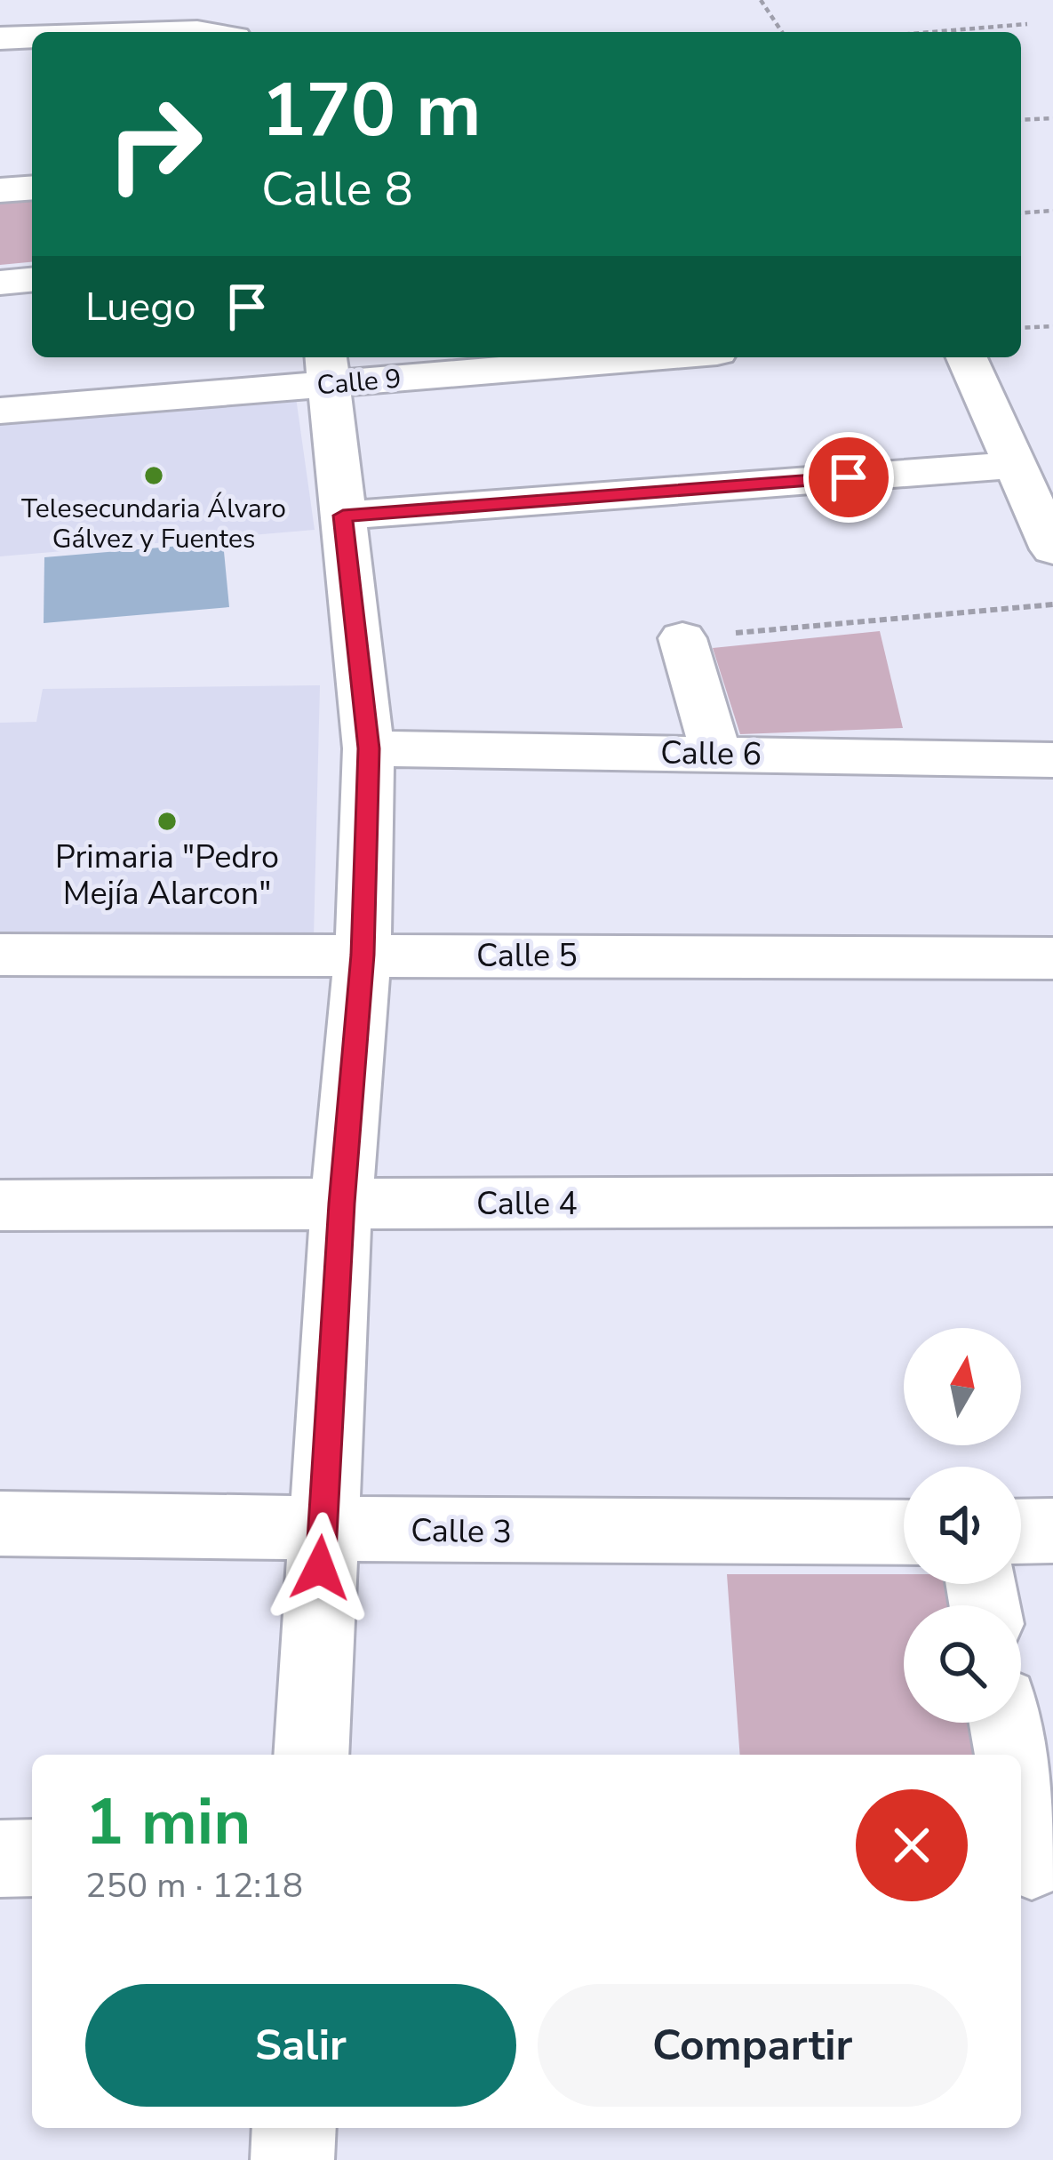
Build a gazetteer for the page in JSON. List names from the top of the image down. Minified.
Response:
{"streets":{"street":["Calle 9","Calle 6","Calle 5","Calle 4","Calle 3"]},"places":["Telesecundaria Álvaro Gálvez y Fuentes","Primaria \"Pedro Mejía Alarcon\""],"north":"top","page":{"turn":["170 m","Calle 8"],"then":"Luego","heading":["1 min","250 m · 12:18"],"buttons":["Salir","Compartir"]}}
